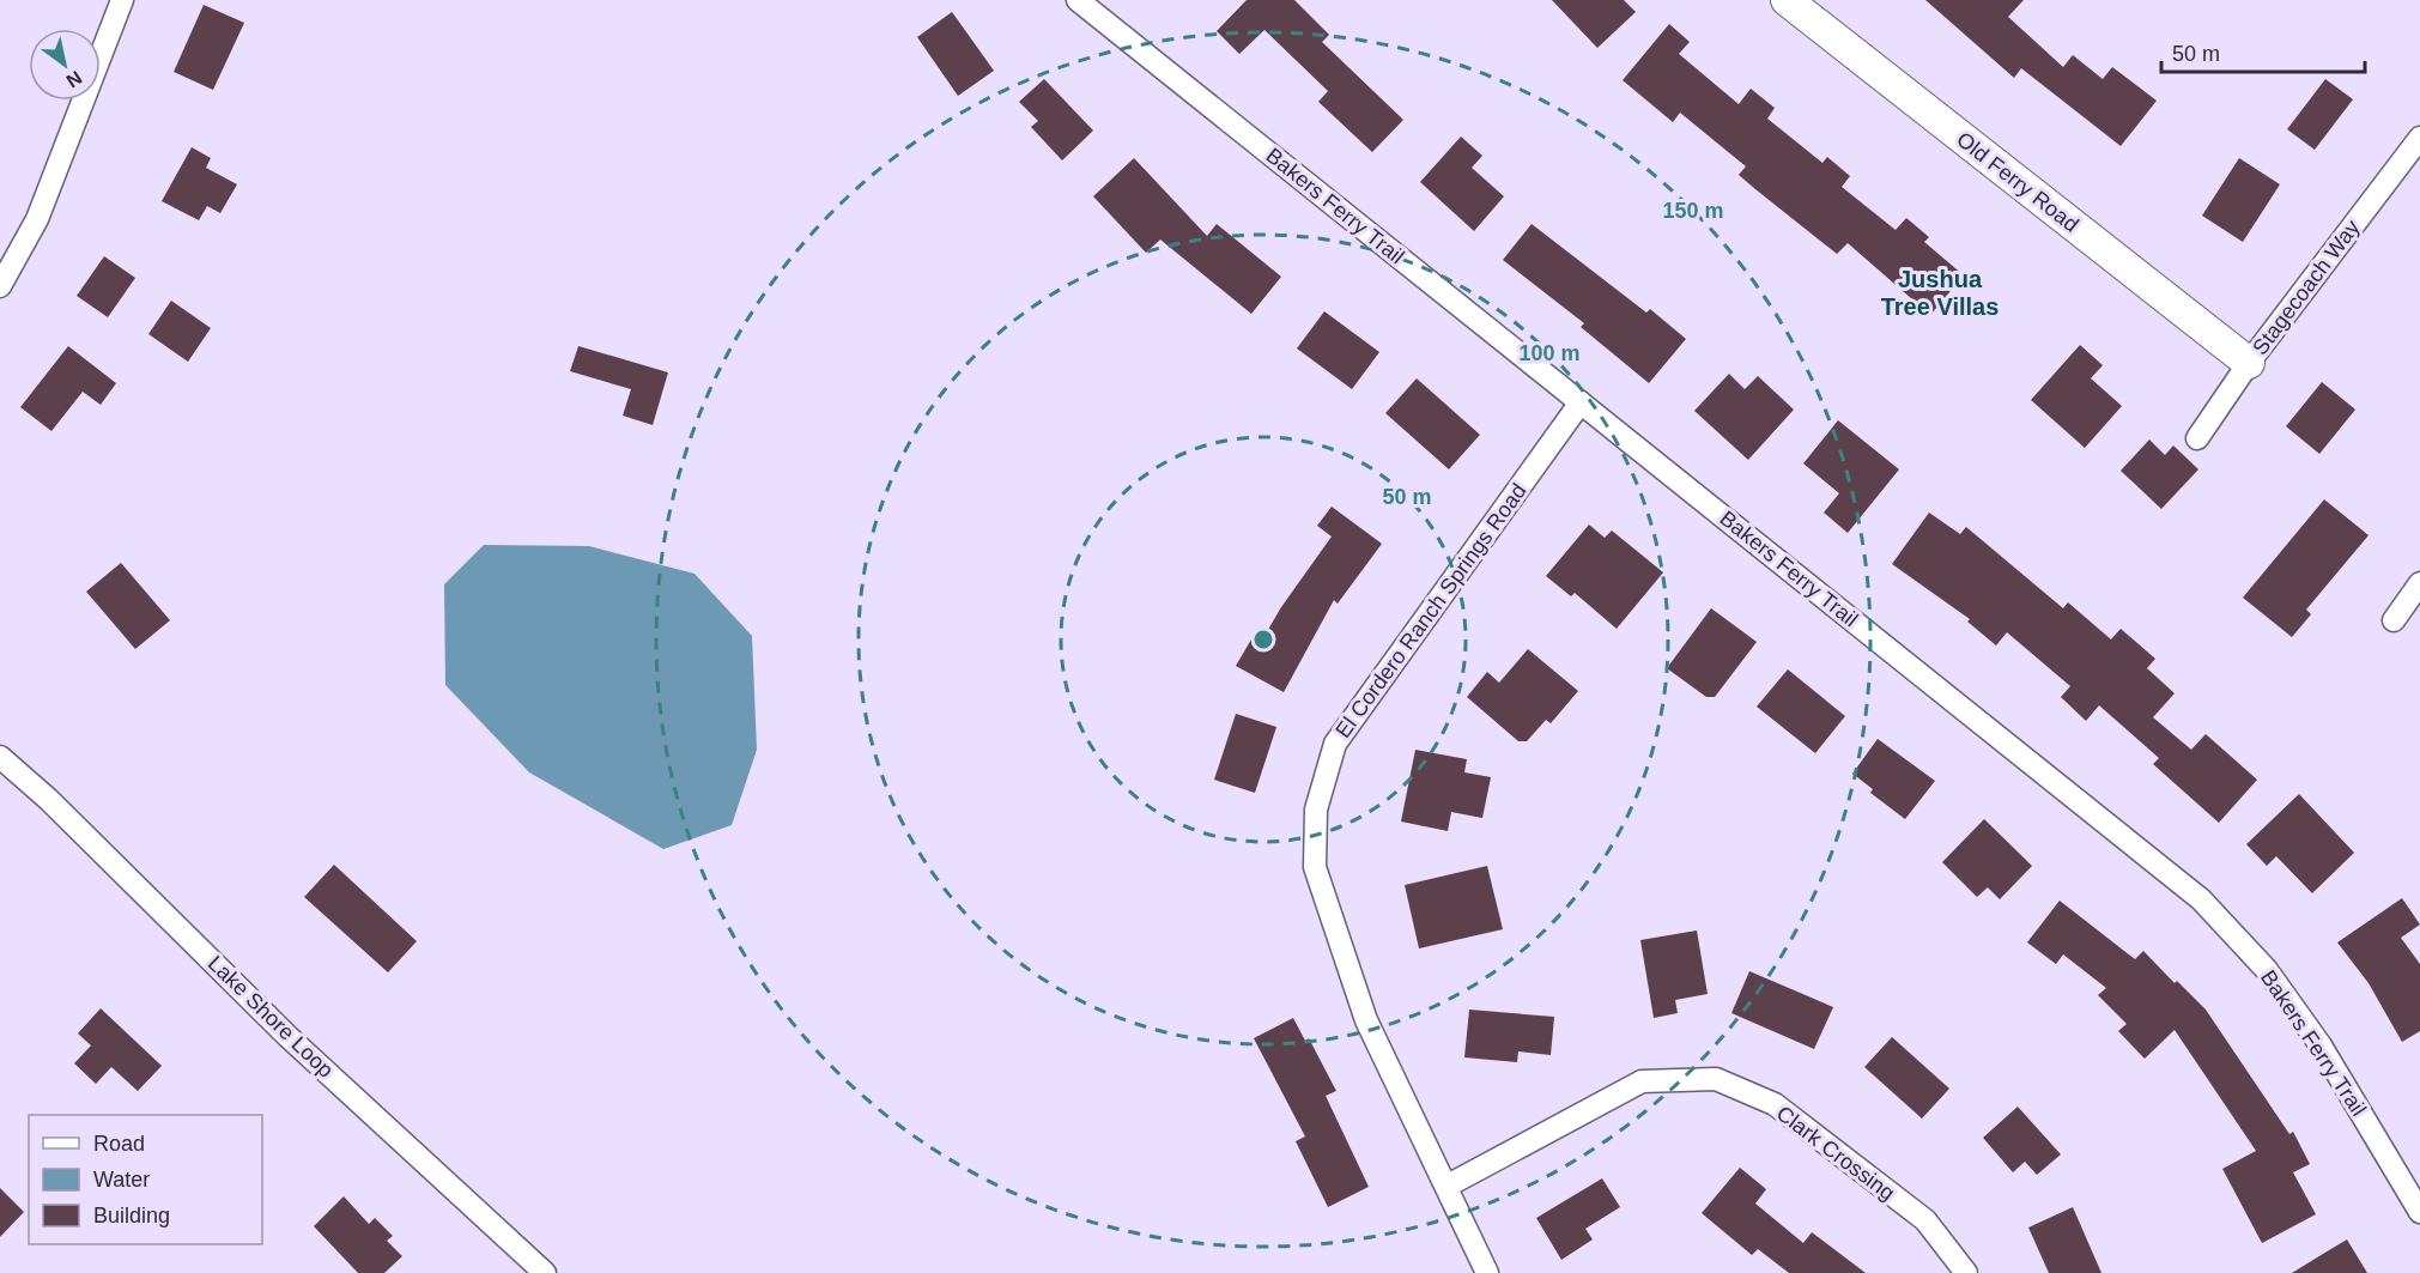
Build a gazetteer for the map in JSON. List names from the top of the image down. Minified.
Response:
{"streets":{"street":["Old Ferry Road","Bakers Ferry Trail","Stagecoach Way","El Cordero Ranch Springs Road","Lake Shore Loop","Clark Crossing"]},"crossings":[["Old Ferry Road","Stagecoach Way"],["Bakers Ferry Trail","El Cordero Ranch Springs Road"],["El Cordero Ranch Springs Road","Clark Crossing"]],"districts":["Jushua Tree Villas"],"legend":["Road","Water","Building"],"scale_bar":"50 m","north":"bottom right","rings":["150 m","100 m","50 m"]}
